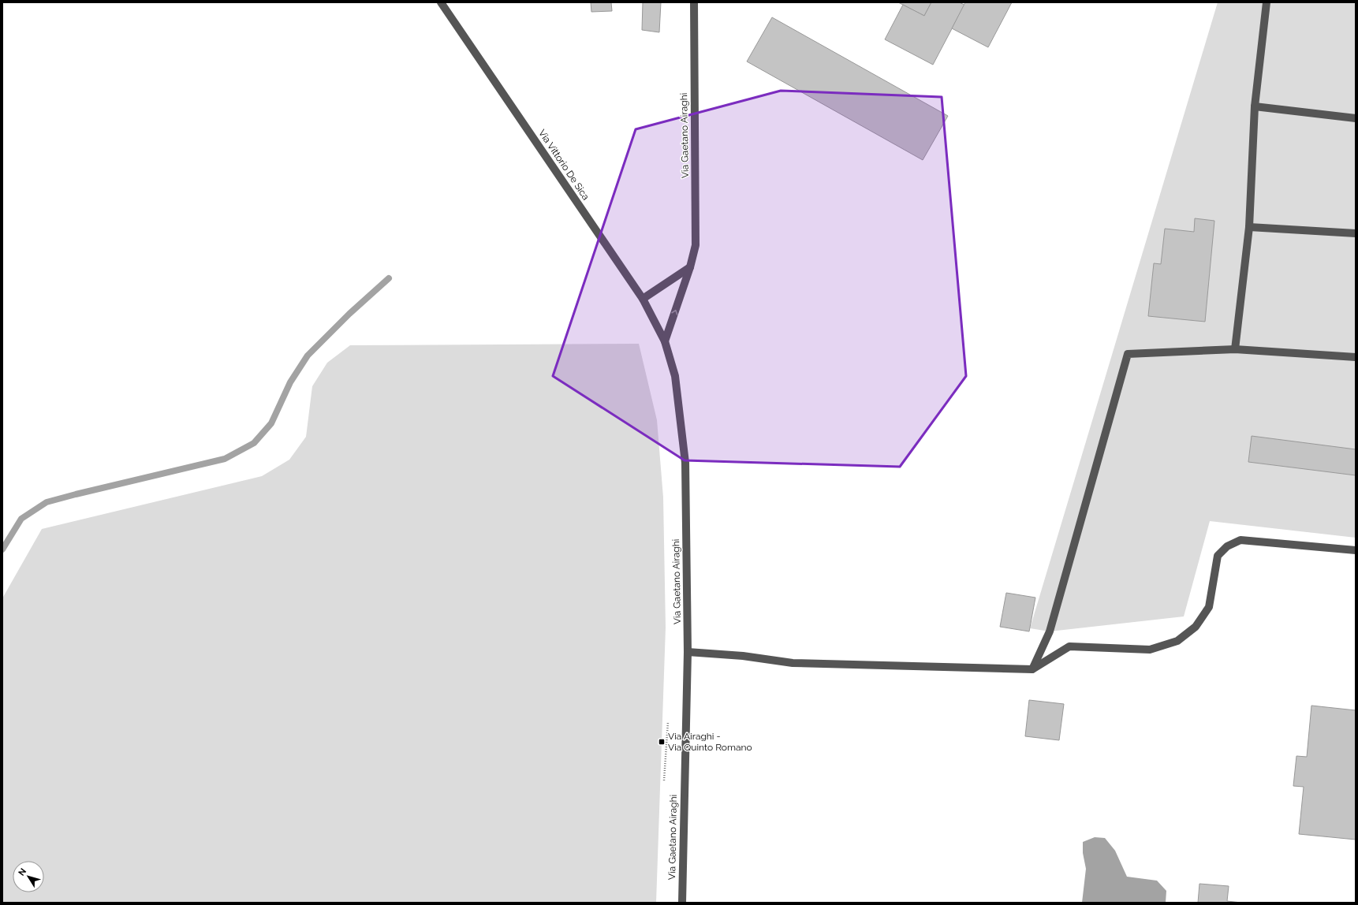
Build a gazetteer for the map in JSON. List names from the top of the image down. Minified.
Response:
{"streets":{"street":["Via Gaetano Airaghi","Via Vittorio De Sica"]},"crossings":[["Via Gaetano Airaghi","Via Vittorio De Sica"]],"places":{"transit":["Via Airaghi - Via Quinto Romano"]},"north":"top left"}
